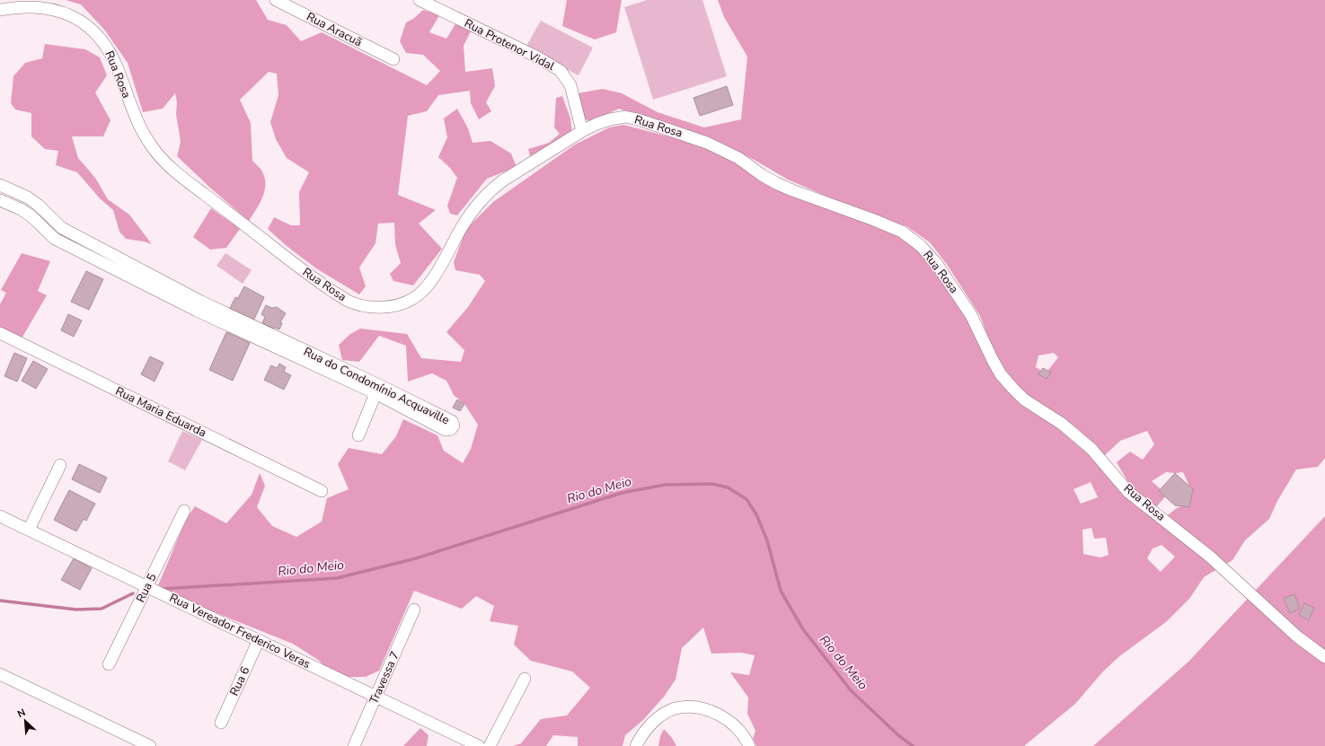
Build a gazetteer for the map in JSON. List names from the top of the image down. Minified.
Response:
{"streets":{"street":["Rua Aracuã","Rua Protenor Vidal","Rua Rosa","Rua do Condomínio Acquaville","Rua Maria Eduarda","Rua 5","Rua Vereador Frederico Veras","Travessa 7","Rua 6"]},"crossings":[["Rua Protenor Vidal","Rua Rosa"],["Rua 5","Rua Vereador Frederico Veras"],["Rua Vereador Frederico Veras","Travessa 7"],["Rua Vereador Frederico Veras","Rua 6"]],"water":["Rio do Meio"],"north":"top left"}
